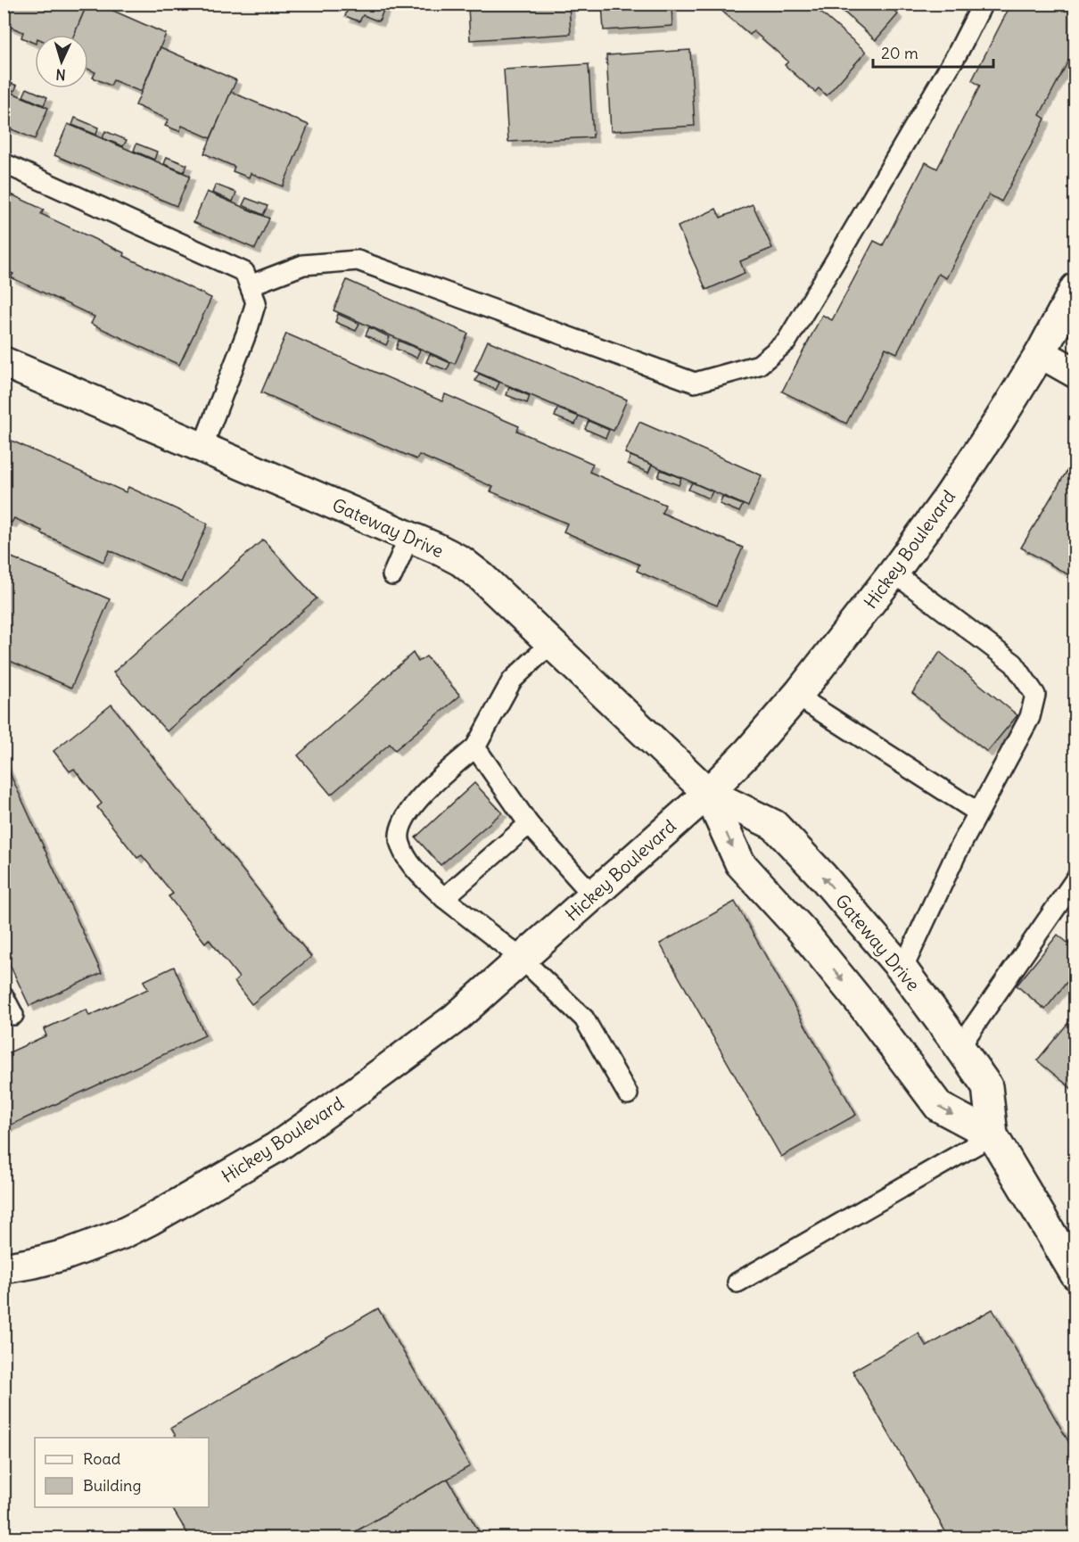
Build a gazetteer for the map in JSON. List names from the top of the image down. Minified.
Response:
{"streets":{"street":["Gateway Drive","Hickey Boulevard"]},"crossings":[["Gateway Drive","Hickey Boulevard"]],"legend":["Road","Building"],"scale_bar":"20 m","north":"bottom"}
